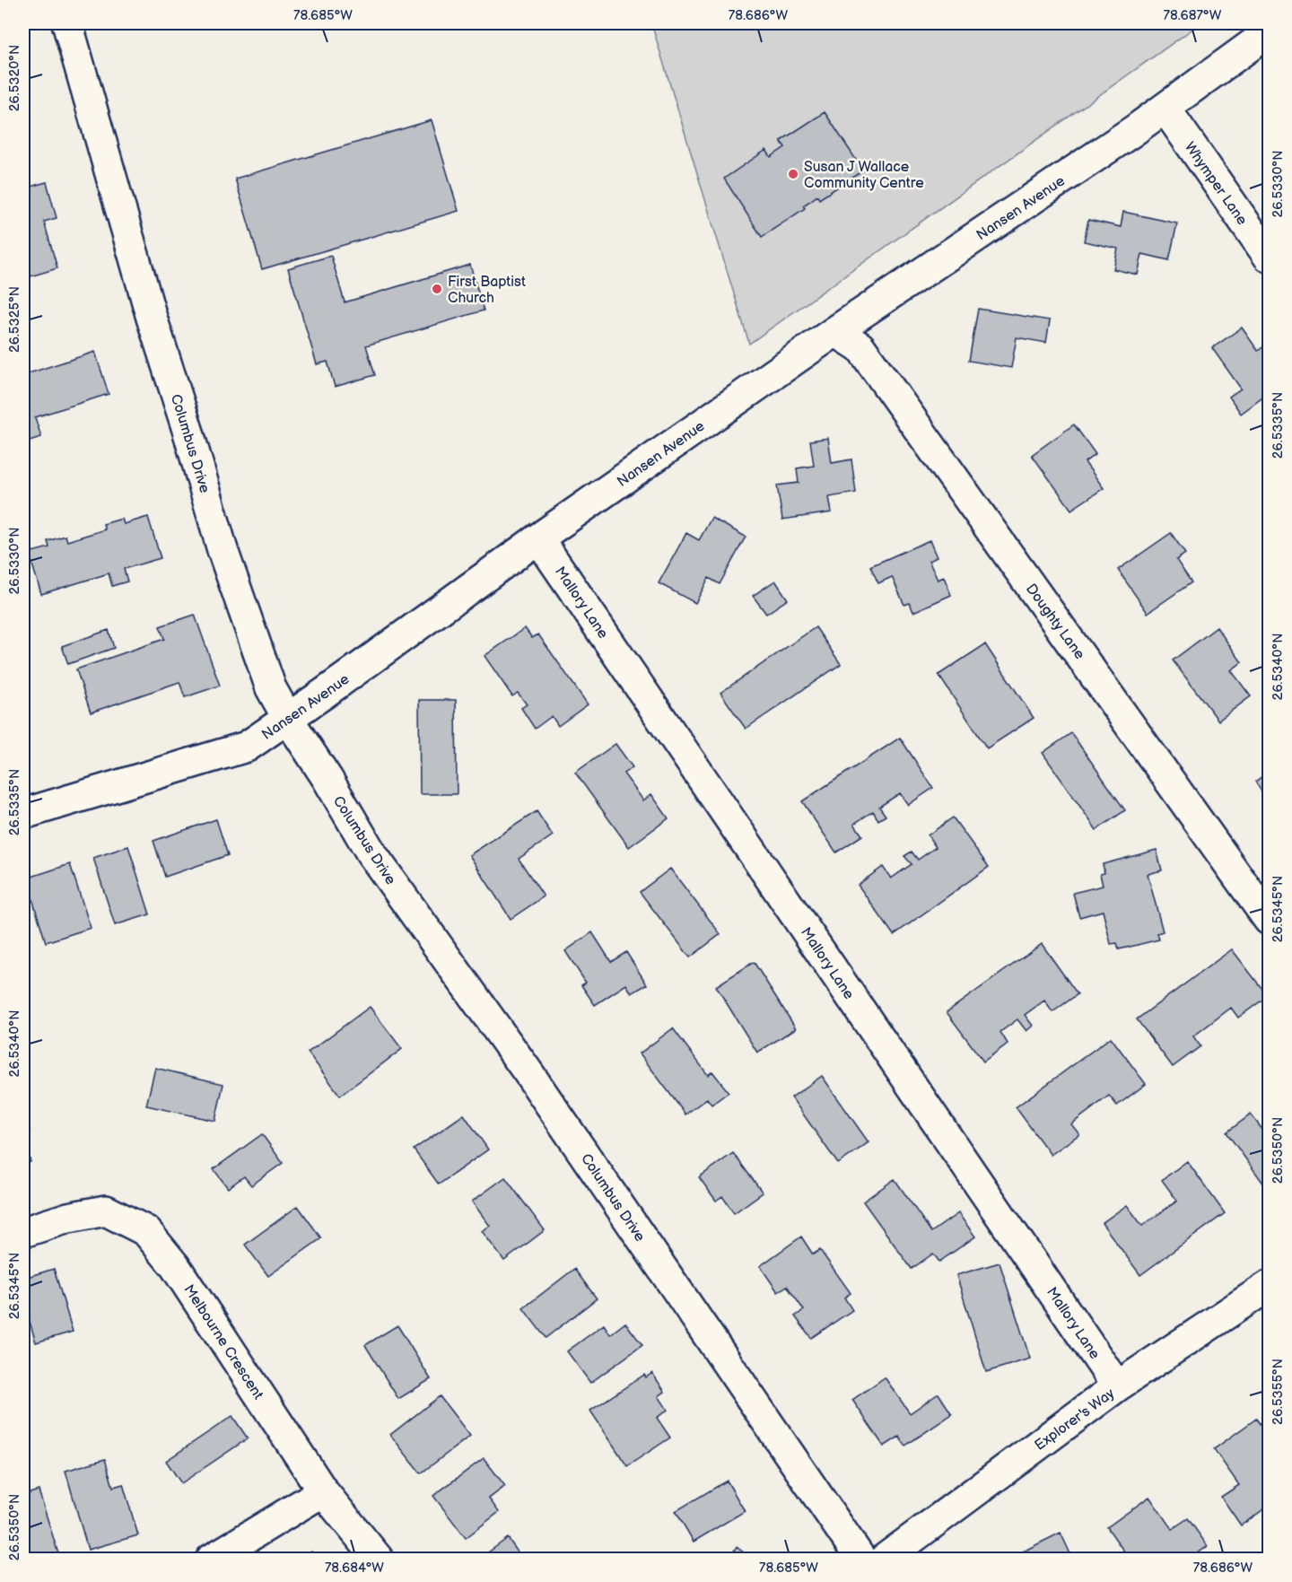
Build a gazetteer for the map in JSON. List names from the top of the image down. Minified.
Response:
{"streets":{"street":["Whymper Lane","Nansen Avenue","Columbus Drive","Mallory Lane","Doughty Lane","Melbourne Crescent","Explorer's Way"]},"crossings":[["Whymper Lane","Nansen Avenue"],["Nansen Avenue","Columbus Drive"],["Nansen Avenue","Mallory Lane"],["Nansen Avenue","Doughty Lane"],["Mallory Lane","Explorer's Way"]],"places":["Susan J Wallace Community Centre","First Baptist Church"],"coordinates":["78.685°W","78.686°W","78.687°W","26.5320°N","26.5330°N","26.5325°N","26.5335°N","26.5340°N","26.5345°N","26.5350°N","26.5355°N","78.684°W"]}
